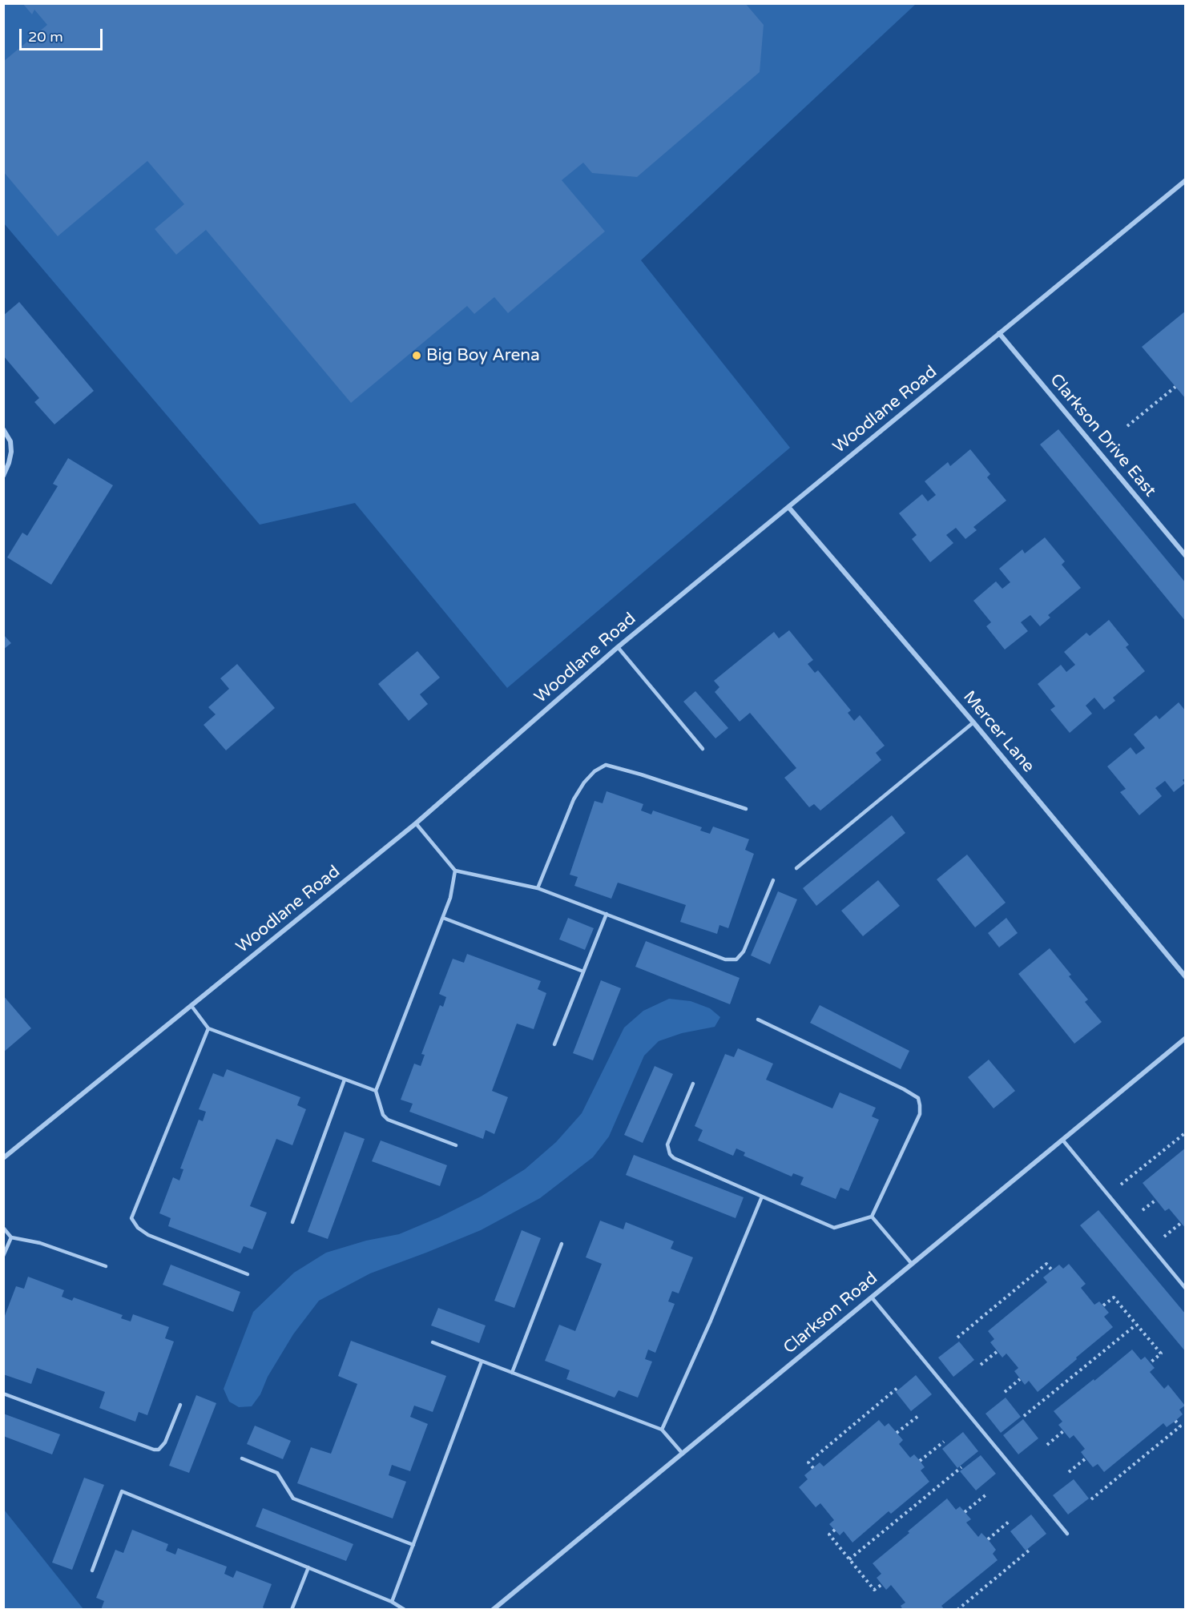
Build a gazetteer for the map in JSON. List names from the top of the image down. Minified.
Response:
{"streets":{"street":["Woodlane Road","Clarkson Drive East","Mercer Lane","Clarkson Road"]},"crossings":[["Woodlane Road","Clarkson Drive East"],["Woodlane Road","Mercer Lane"]],"places":["Big Boy Arena"],"scale_bar":"20 m"}
